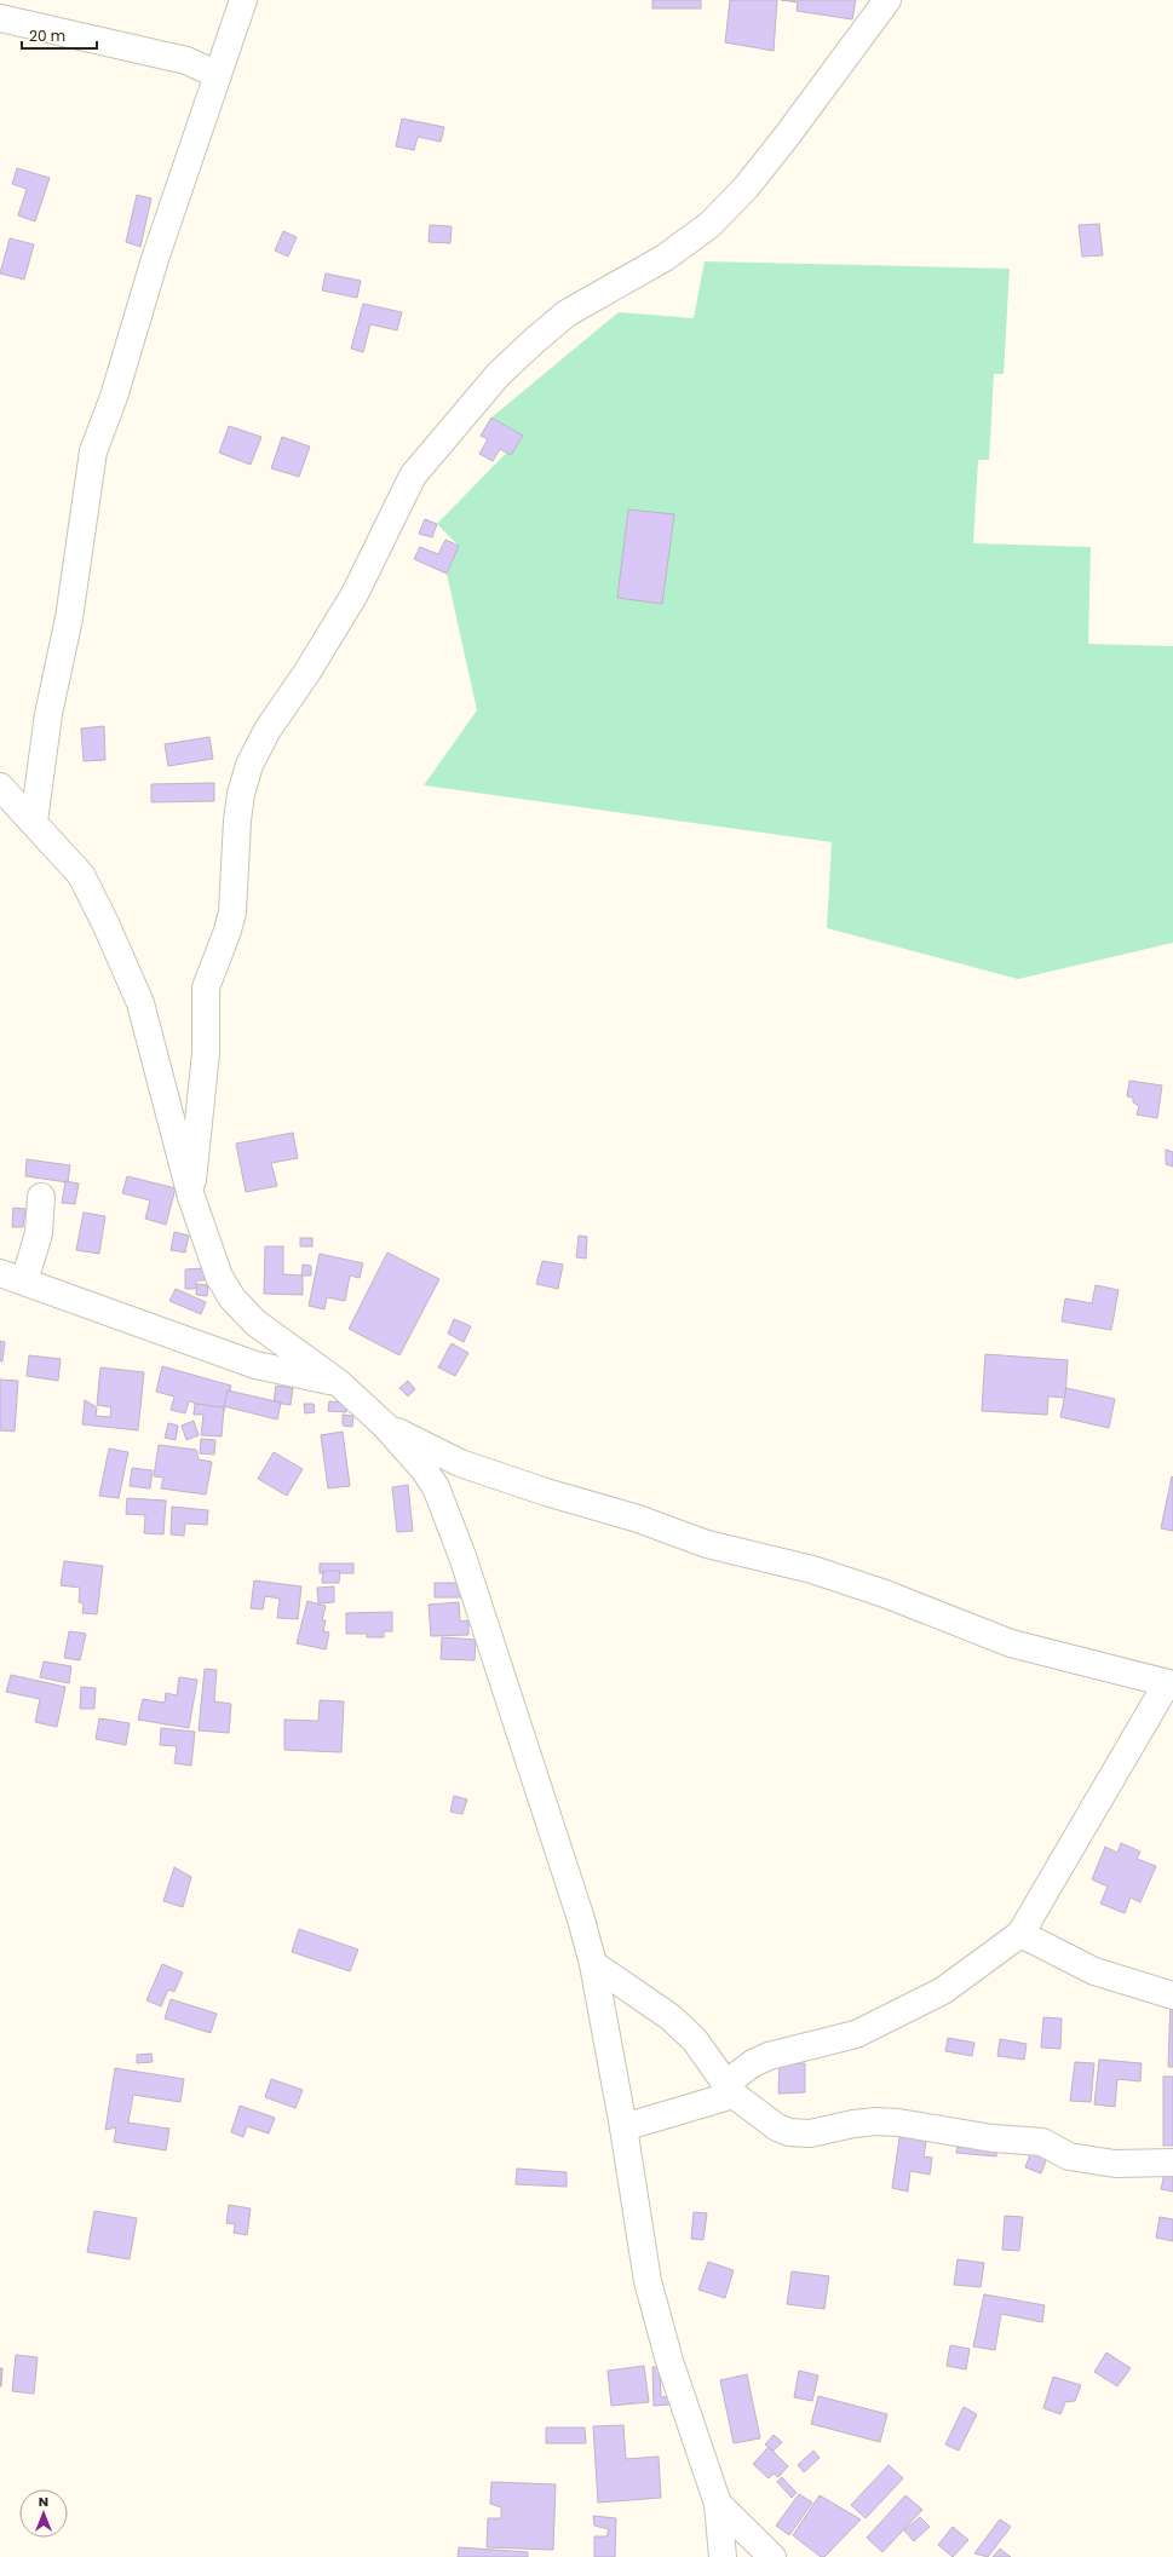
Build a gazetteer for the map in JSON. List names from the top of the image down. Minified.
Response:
{"scale_bar":"20 m","north":"top"}
